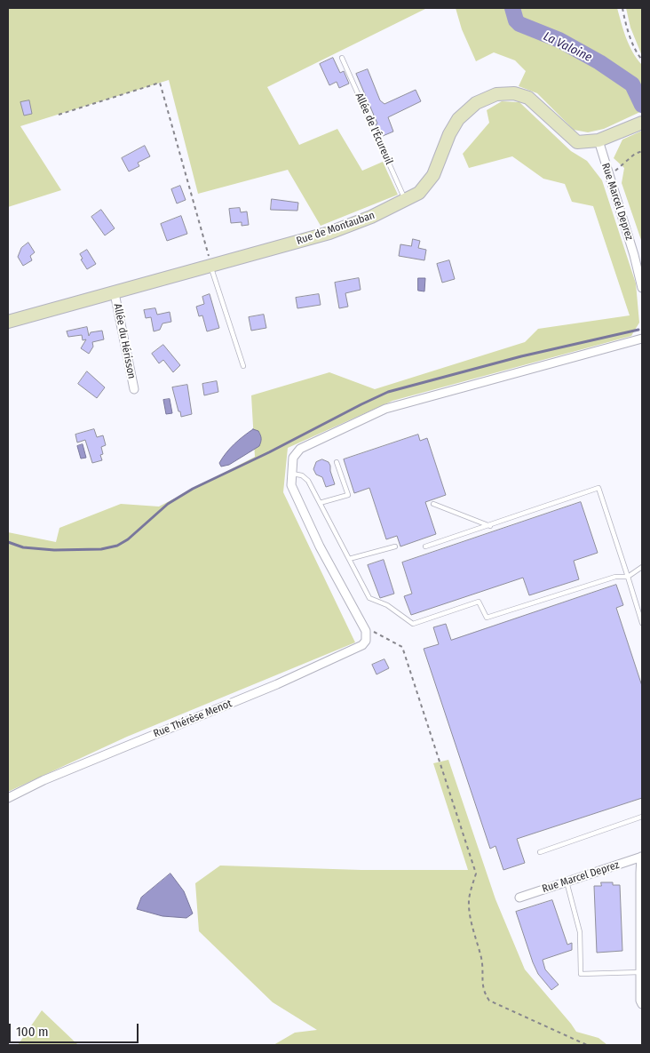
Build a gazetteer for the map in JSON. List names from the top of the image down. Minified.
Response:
{"streets":{"street":["Rue Marcel Deprez","Rue de Montauban","Allée du Hérisson","Rue Thérèse Menot"],"lane":["Allée de l'Écureuil"]},"crossings":[["Allée de l'Écureuil","Rue de Montauban"],["Rue Marcel Deprez","Rue de Montauban"],["Rue de Montauban","Allée du Hérisson"]],"water":["La Valoine"],"scale_bar":"100 m"}
